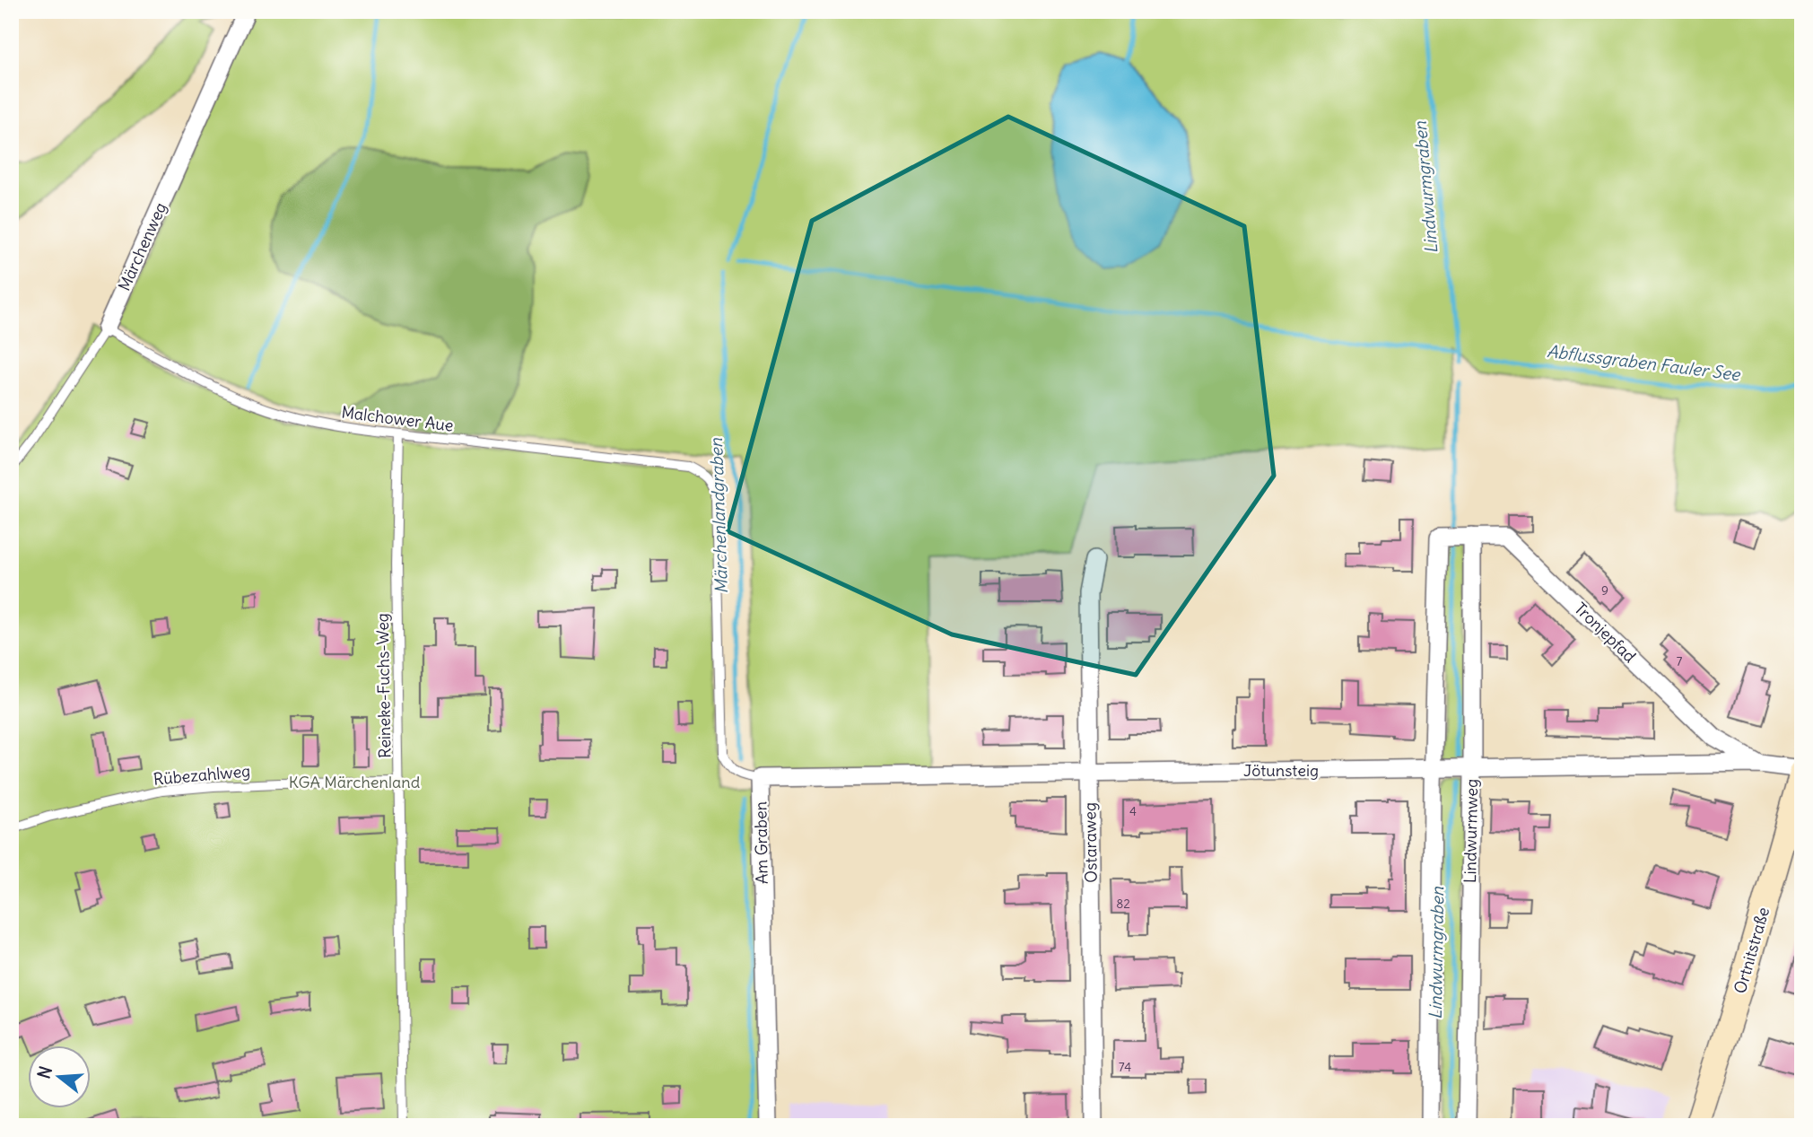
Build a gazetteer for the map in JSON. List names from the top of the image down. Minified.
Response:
{"streets":{"street":["Märchenweg","Tronjepfad","Jötunsteig","Lindwurmweg","Am Graben","Ostaraweg","Ortnitstraße"],"lane":["Malchower Aue","Reineke-Fuchs-Weg","Rübezahlweg"]},"crossings":[["Märchenweg","Malchower Aue"],["Malchower Aue","Reineke-Fuchs-Weg"],["Malchower Aue","Am Graben"],["Tronjepfad","Jötunsteig"],["Tronjepfad","Lindwurmweg"],["Reineke-Fuchs-Weg","Rübezahlweg"],["Jötunsteig","Lindwurmweg"],["Jötunsteig","Am Graben"],["Jötunsteig","Ostaraweg"],["Jötunsteig","Ortnitstraße"]],"water":["Lindwurmgraben","Abflussgraben Fauler See","Märchenlandgraben"],"parks":["KGA Märchenland"],"house_numbers":["9","7","4","82","74"],"north":"left"}
